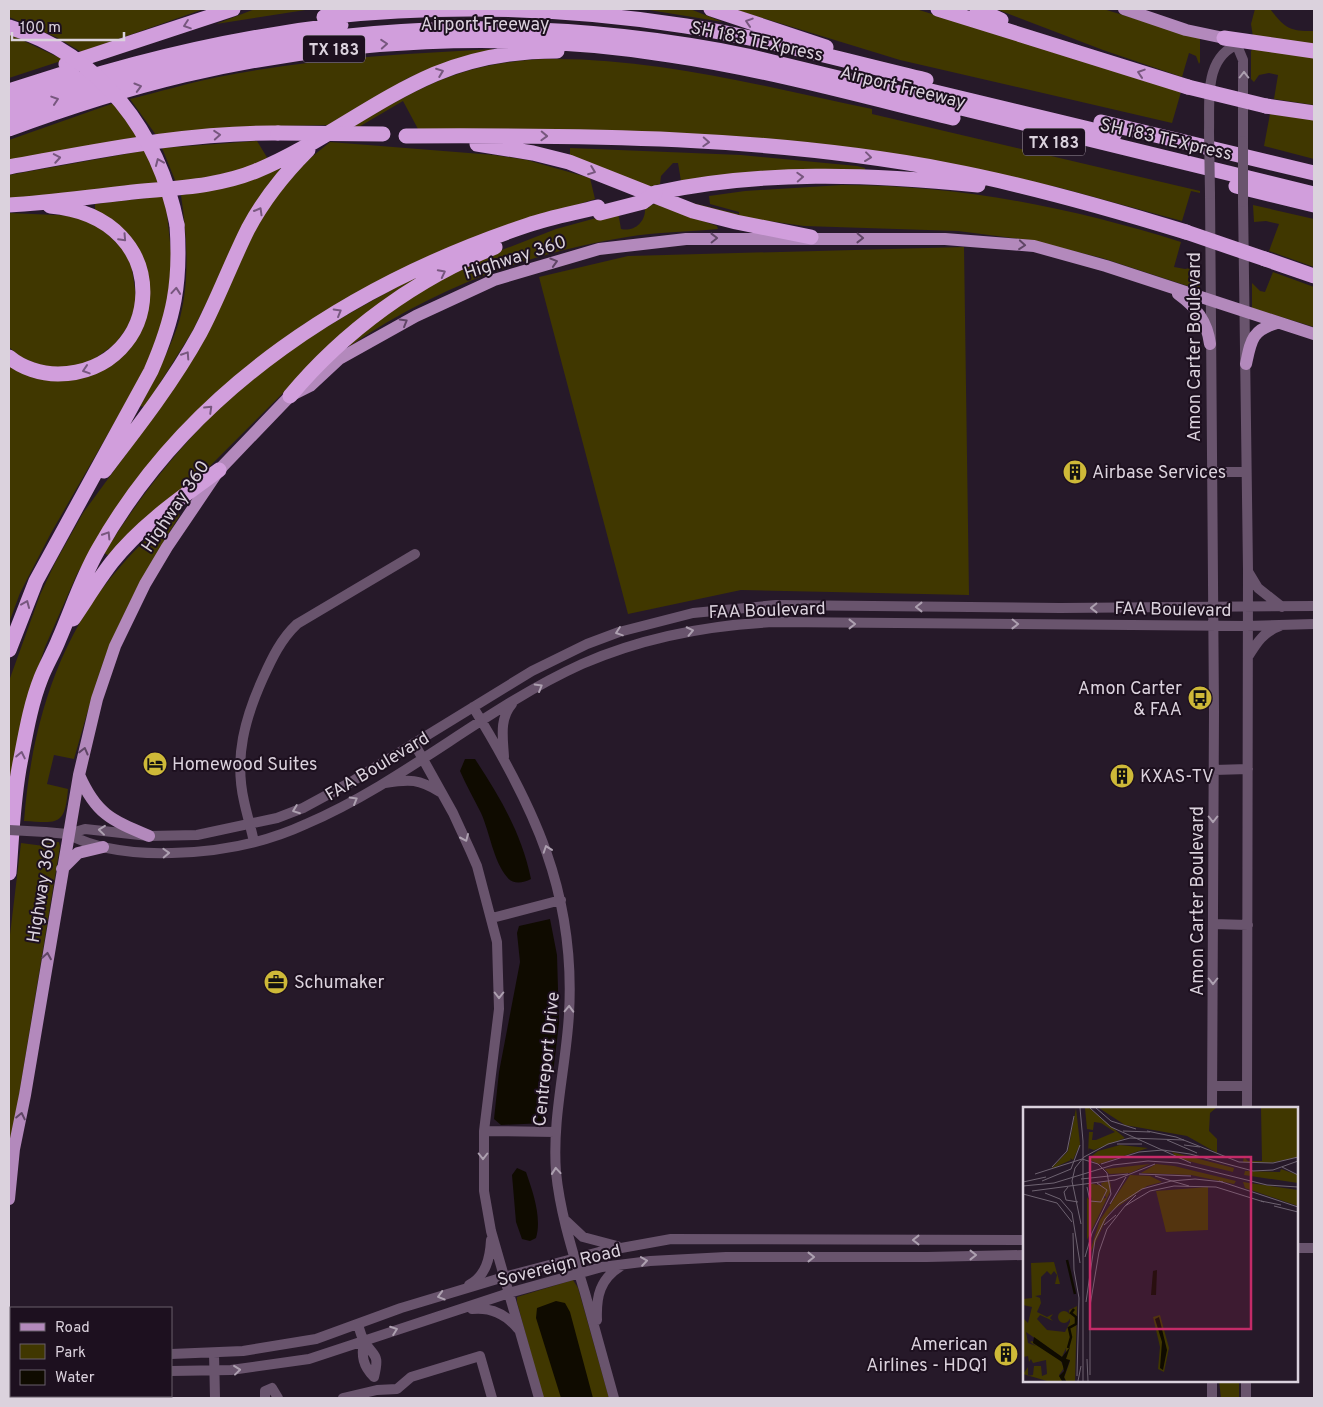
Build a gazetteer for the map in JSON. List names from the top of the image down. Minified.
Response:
{"streets":{"highway":["Airport Freeway","SH 183 TEXpress","TX 183"],"main road":["Highway 360"],"street":["Amon Carter Boulevard","FAA Boulevard","Centreport Drive","Sovereign Road"]},"crossings":[["Highway 360","FAA Boulevard"],["Amon Carter Boulevard","FAA Boulevard"],["FAA Boulevard","Centreport Drive"],["Centreport Drive","Sovereign Road"]],"one_way":["Highway 360"],"places":{"building":["Airbase Services","KXAS-TV","American Airlines - HDQ1"],"bus stop":["Amon Carter & FAA"],"hotel":["Homewood Suites"],"office":["Schumaker"]},"legend":["Road","Park","Water"],"scale_bar":"100 m"}
